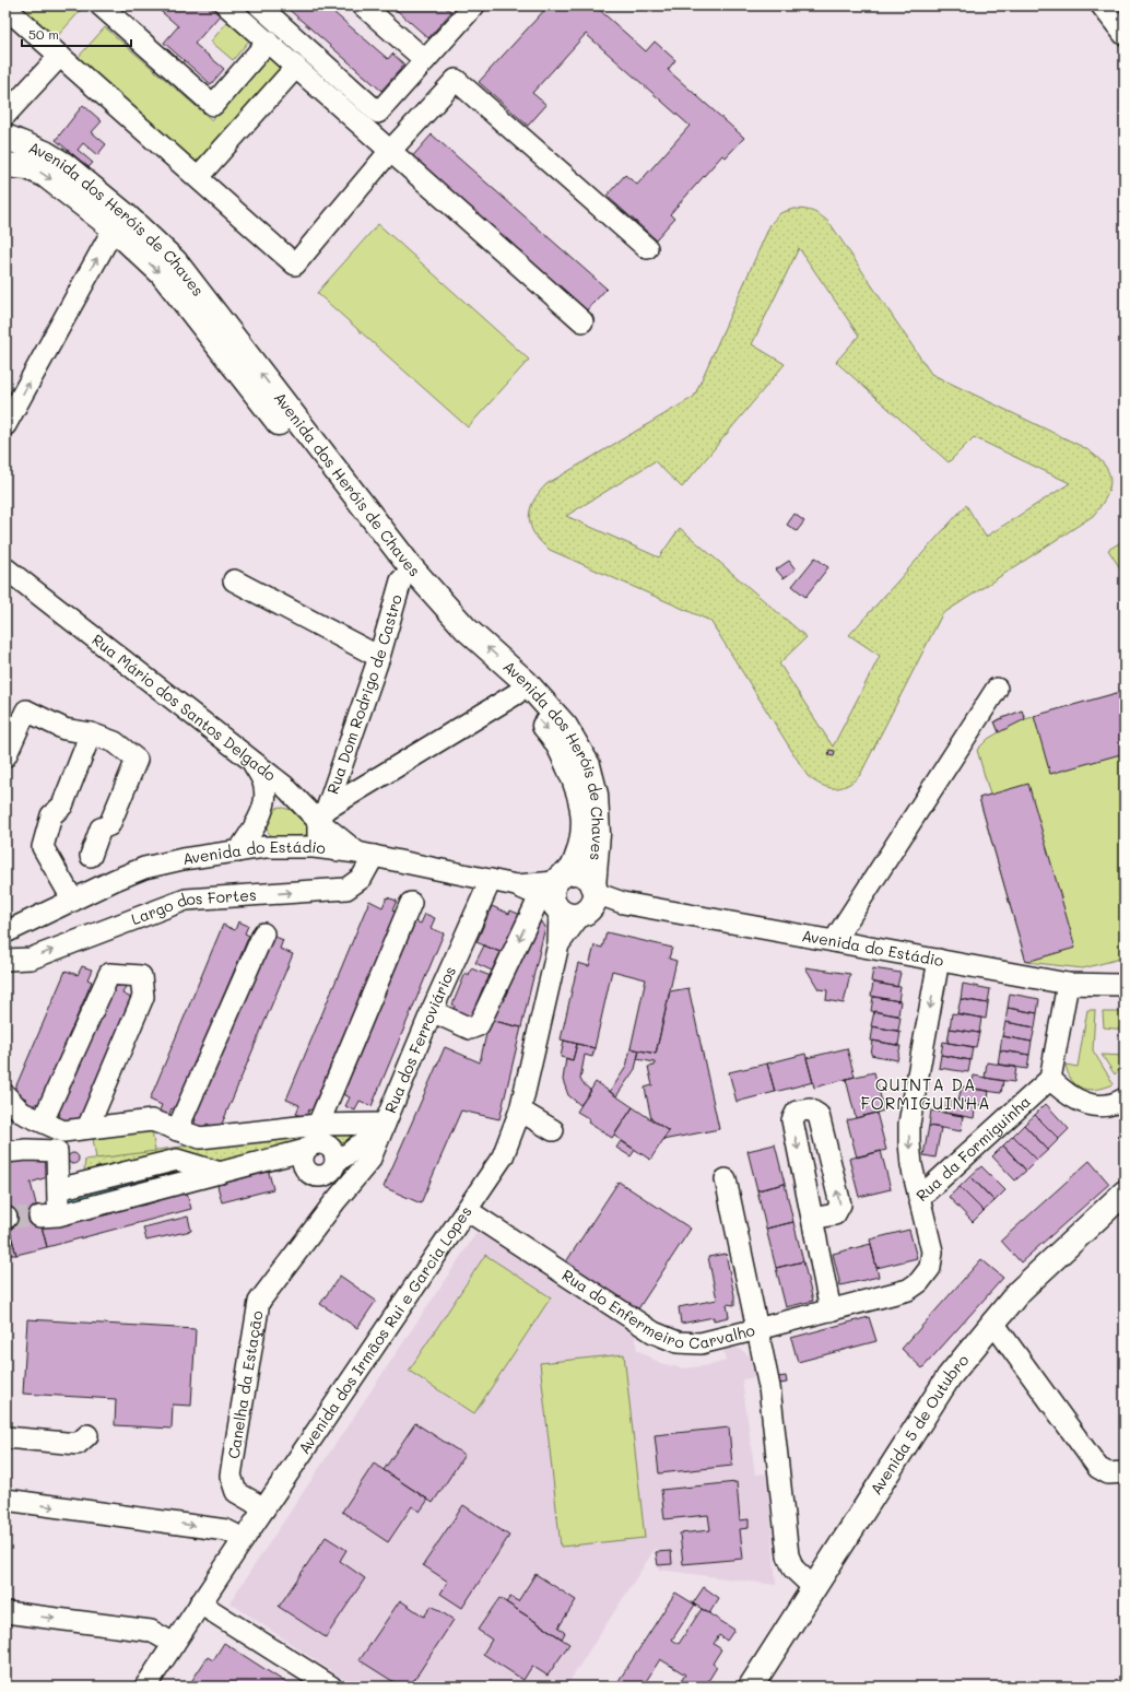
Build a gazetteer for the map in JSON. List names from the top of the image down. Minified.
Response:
{"streets":{"main road":["Avenida dos Heróis de Chaves","Avenida 5 de Outubro"],"street":["Rua Dom Rodrigo de Castro","Rua Mário dos Santos Delgado","Avenida do Estádio","Largo dos Fortes","Rua dos Ferroviários","Rua da Formiguinha","Rua do Enfermeiro Carvalho","Avenida dos Irmãos Rui e Garcia Lopes","Canelha da Estação"]},"crossings":[["Avenida dos Heróis de Chaves","Rua Dom Rodrigo de Castro"],["Avenida dos Heróis de Chaves","Avenida do Estádio"],["Avenida dos Heróis de Chaves","Avenida dos Irmãos Rui e Garcia Lopes"],["Rua Dom Rodrigo de Castro","Rua Mário dos Santos Delgado"],["Rua Dom Rodrigo de Castro","Avenida do Estádio"],["Rua Mário dos Santos Delgado","Avenida do Estádio"],["Rua Mário dos Santos Delgado","Largo dos Fortes"],["Avenida do Estádio","Largo dos Fortes"],["Avenida do Estádio","Rua dos Ferroviários"],["Avenida do Estádio","Avenida dos Irmãos Rui e Garcia Lopes"],["Rua dos Ferroviários","Canelha da Estação"],["Rua da Formiguinha","Rua do Enfermeiro Carvalho"],["Rua do Enfermeiro Carvalho","Avenida dos Irmãos Rui e Garcia Lopes"],["Rua do Enfermeiro Carvalho","Avenida 5 de Outubro"],["Avenida dos Irmãos Rui e Garcia Lopes","Canelha da Estação"]],"one_way":["Largo dos Fortes"],"districts":["QUINTA DA FORMIGUINHA"],"scale_bar":"50 m"}
